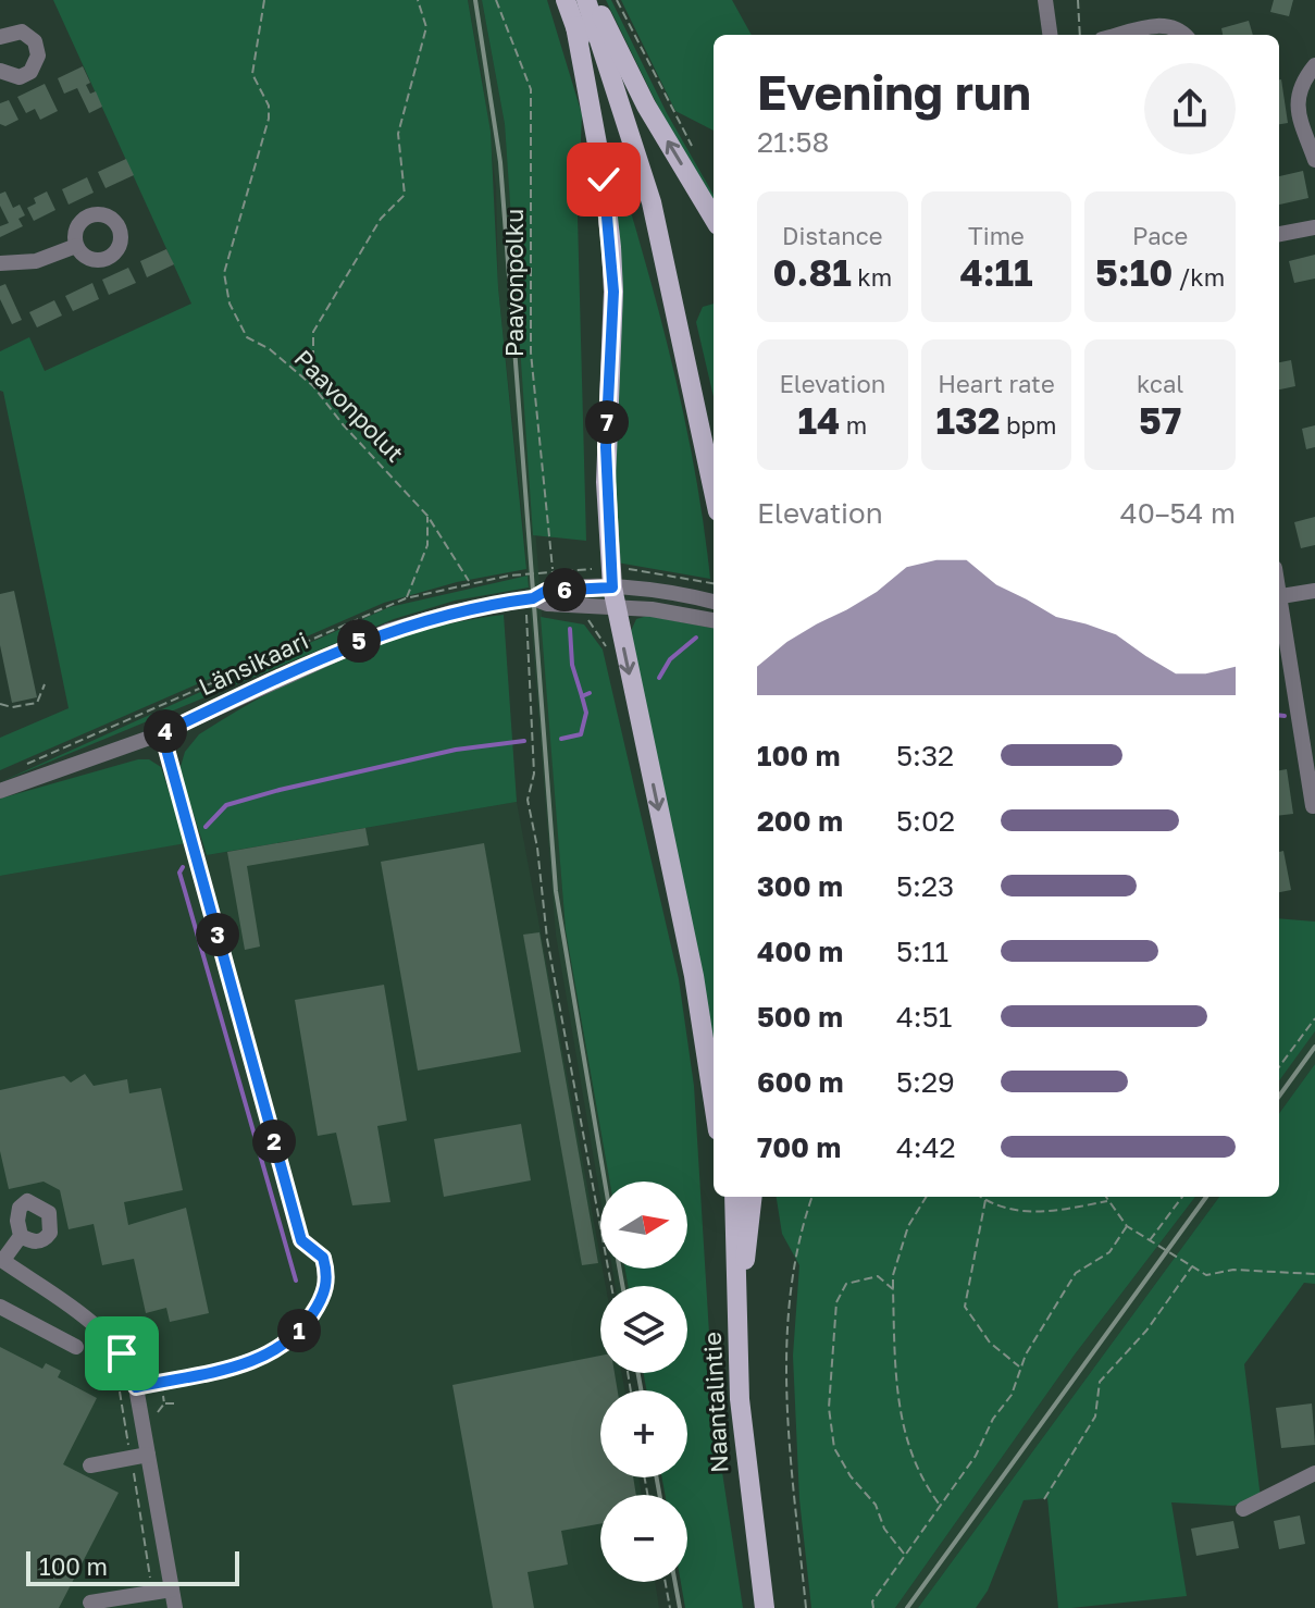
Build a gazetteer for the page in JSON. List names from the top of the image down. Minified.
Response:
{"streets":{"main road":["Naantalintie"],"street":["Länsikaari"],"path":["Paavonpolku","Paavonpolut"]},"scale_bar":"100 m","north":"right","page":{"heading":["Evening run","21:58"],"stats":[["Distance","0.81 km"],["Time","4:11"],["Pace","5:10 /km"],["Elevation","14 m"],["Heart rate","132 bpm"],["kcal","57"]],"pins":["7","6","5","4","3","2","1"],"chart":["Elevation","40–54 m"],"list":[{"name":"100 m","note":"5:32"},{"name":"200 m","note":"5:02"},{"name":"300 m","note":"5:23"},{"name":"400 m","note":"5:11"},{"name":"500 m","note":"4:51"},{"name":"600 m","note":"5:29"},{"name":"700 m","note":"4:42"}],"map_buttons":["+","−"],"scale":"100 m"}}
